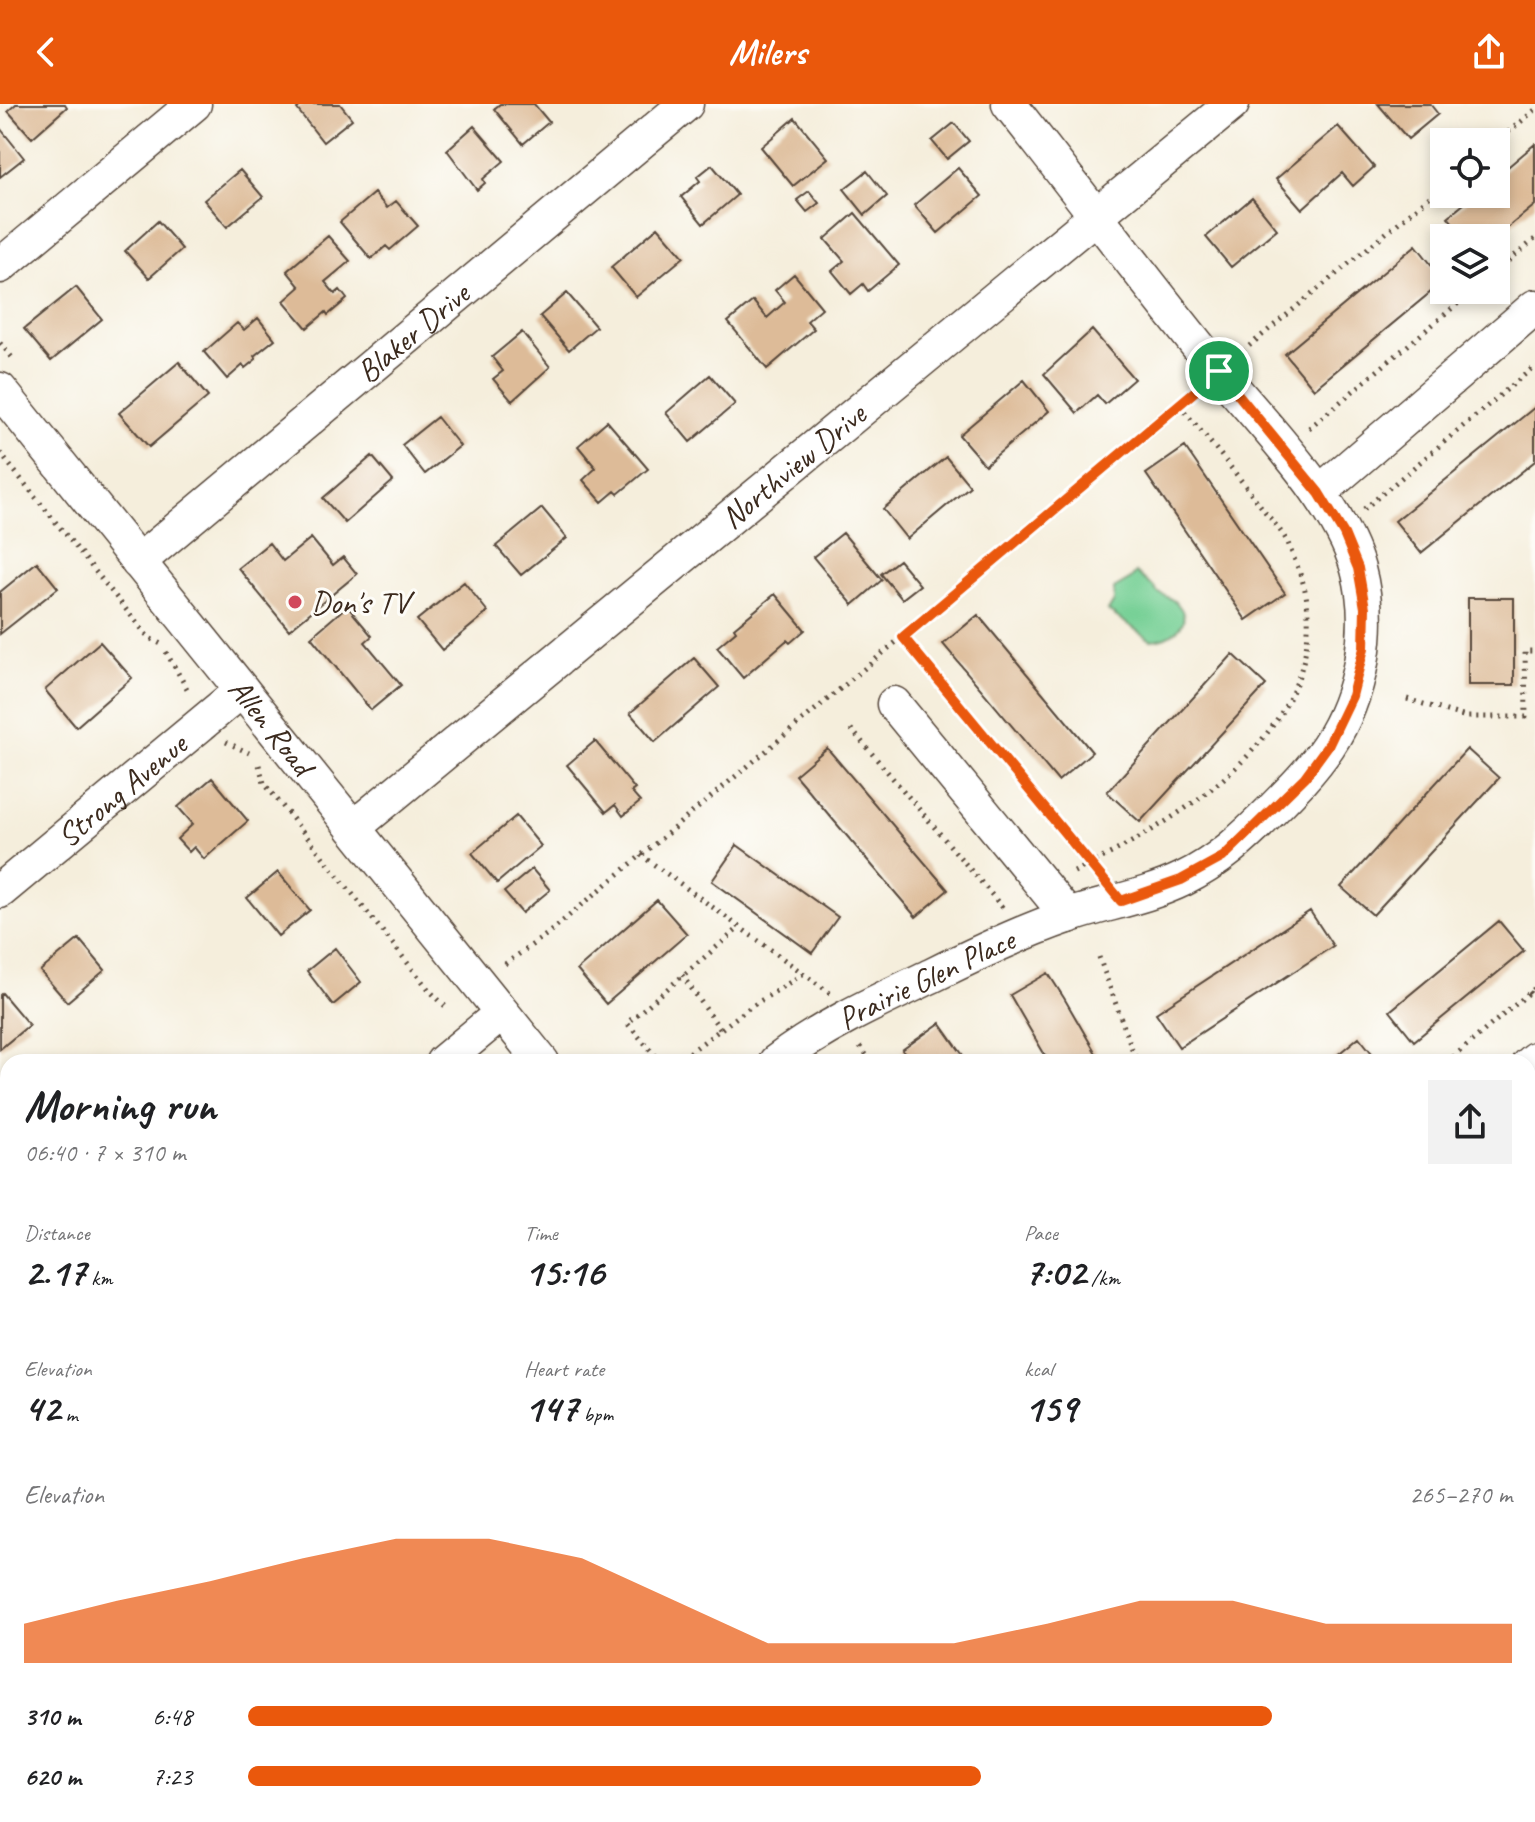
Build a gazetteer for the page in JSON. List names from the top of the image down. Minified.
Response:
{"streets":{"street":["Blaker Drive","Northview Drive","Allen Road","Strong Avenue","Prairie Glen Place"]},"crossings":[["Blaker Drive","Allen Road"],["Northview Drive","Allen Road"],["Northview Drive","Prairie Glen Place"],["Allen Road","Strong Avenue"]],"places":["Don's TV"],"page":{"header":"Milers","heading":["Morning run","06:40 · 7 × 310 m"],"stats":[["Distance","2.17 km"],["Time","15:16"],["Pace","7:02 /km"],["Elevation","42 m"],["Heart rate","147 bpm"],["kcal","159"]],"chart":["Elevation","265–270 m"],"list":[{"name":"310 m","note":"6:48"},{"name":"620 m","note":"7:23"}]}}
